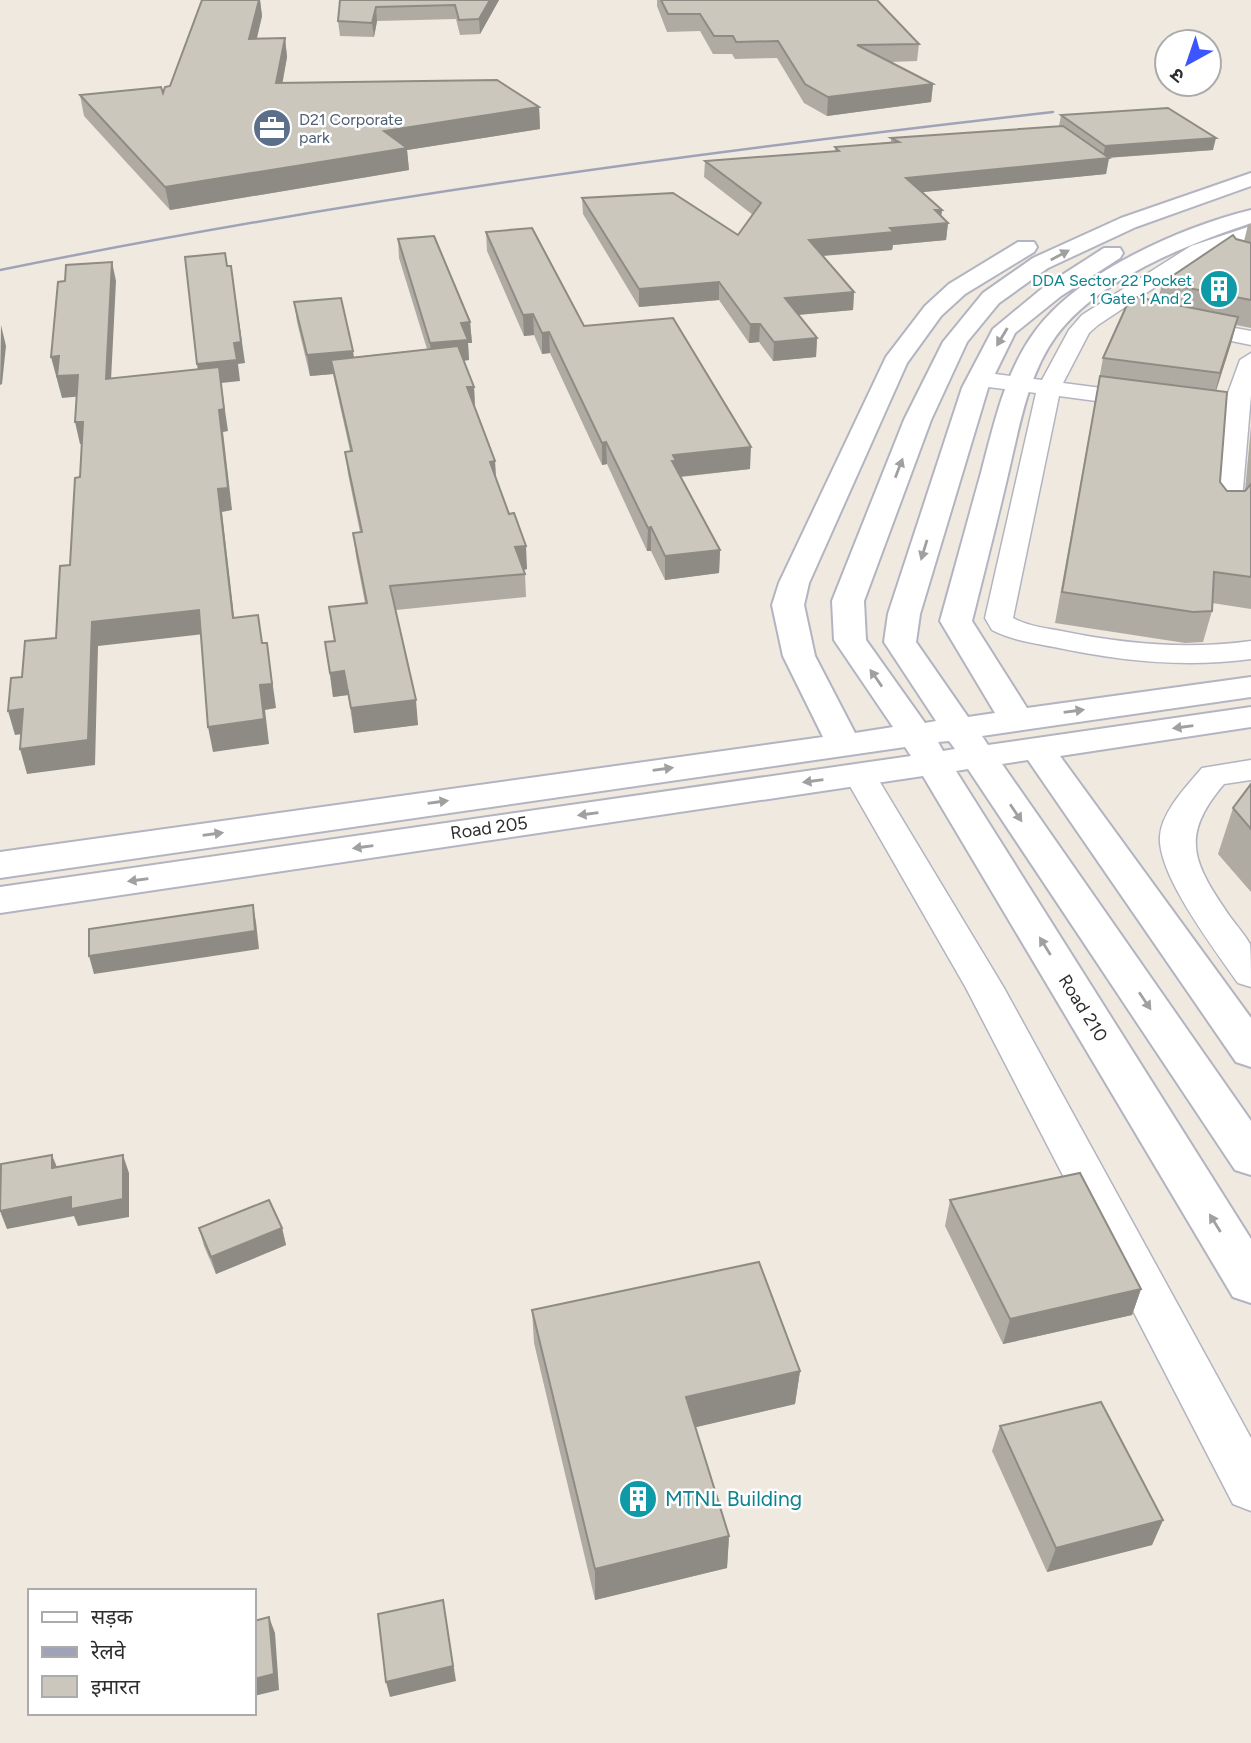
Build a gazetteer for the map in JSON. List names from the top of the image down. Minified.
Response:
{"streets":{"main road":["Road 205","Road 210"]},"crossings":[["Road 205","Road 210"]],"places":{"office":["D21 Corporate park"],"building":["DDA Sector 22 Pocket 1 Gate 1 And 2","MTNL Building"]},"legend":["सड़क","रेलवे","इमारत"],"north":"bottom left"}
